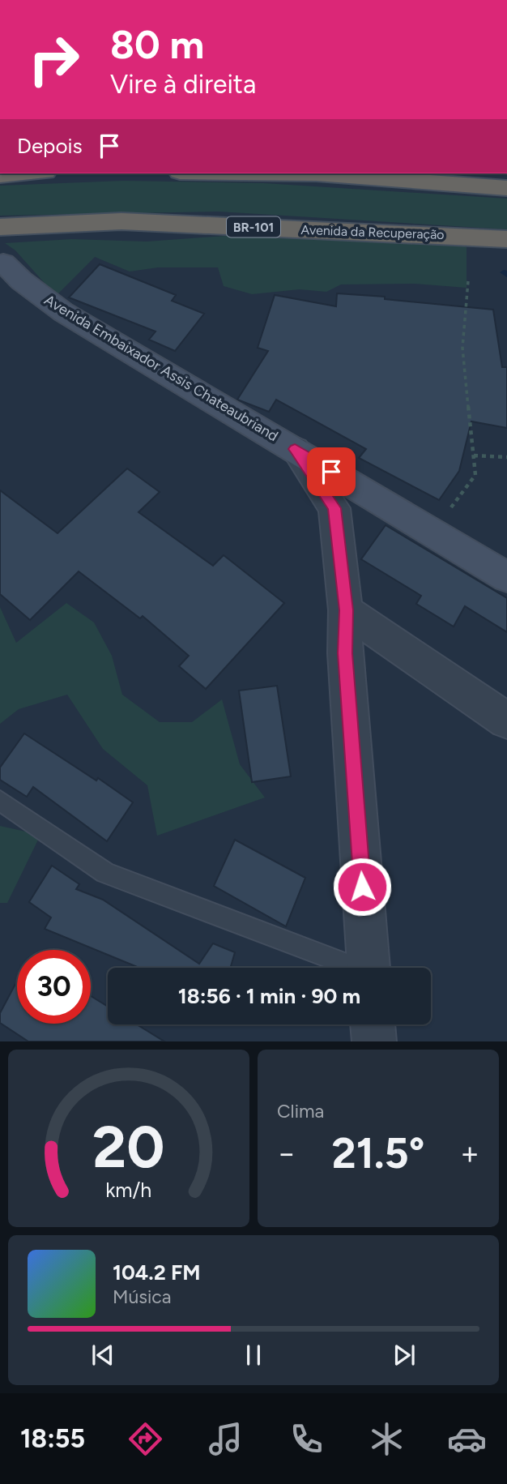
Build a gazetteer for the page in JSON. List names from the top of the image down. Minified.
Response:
{"streets":{"highway":["BR-101","Avenida da Recuperação"],"main road":["Avenida Embaixador Assis Chateaubriand"]},"page":{"turn":["80 m","Vire à direita"],"then":"Depois","limit":"30","trip":"18:56 · 1 min · 90 m","tile":"Clima","heat":["−","21.5°","+"],"song":["104.2 FM","Música"],"tabs":"18:55","gauge":["20","km/h"]}}
